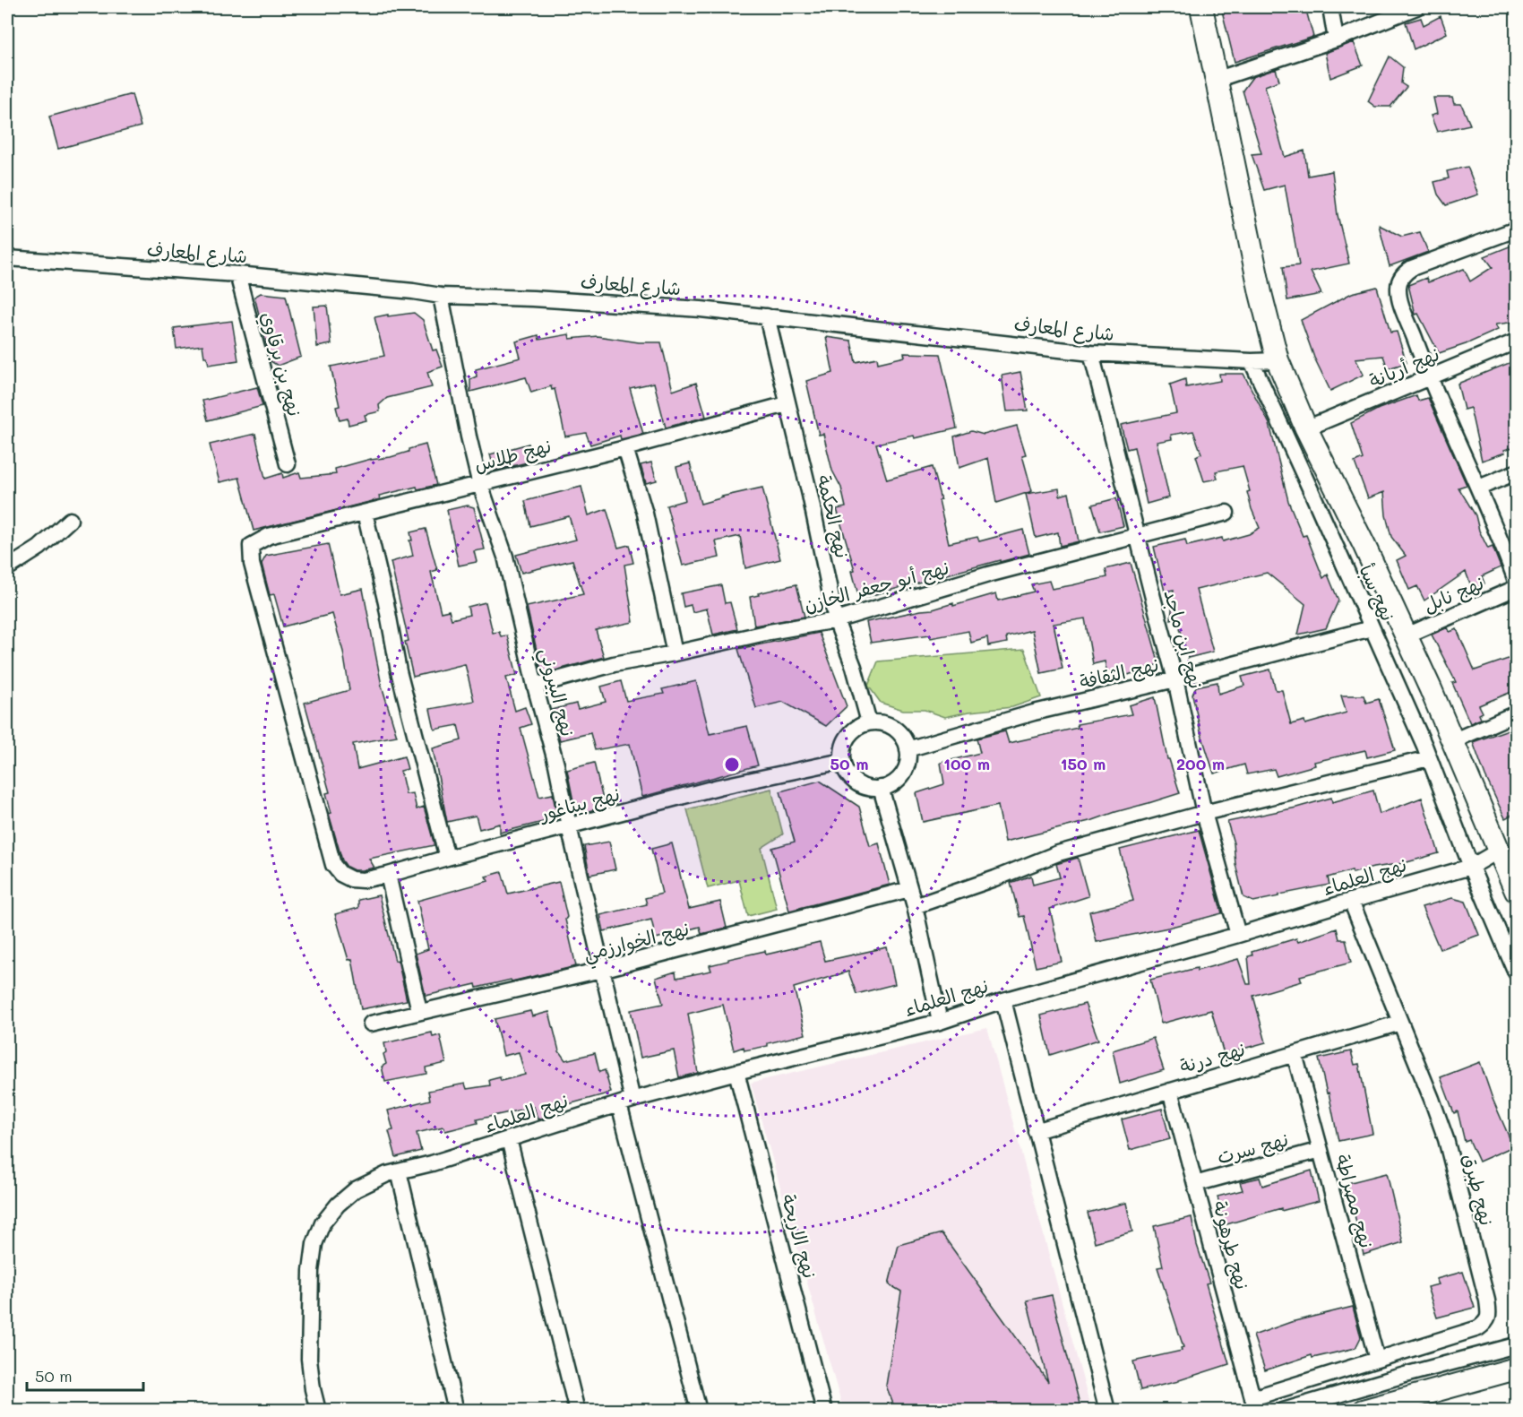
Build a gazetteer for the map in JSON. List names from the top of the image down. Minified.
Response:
{"streets":{"street":["شارع المعارف","نهج بن برقاوي","نهج أريانة","نهج طلاس","نهج الحكمة","نهج أبو جعفر الخازن","نهج سبأ","نهج نابل","نهج ابن ماجد","نهج الثقافة","نهج البيروني","نهج بيتاغور","نهج العلماء","نهج الخوارزمي","نهج درنة","نهج سرت","نهج طبرق","نهج مصراطة","نهج الاريحة","نهج طرهونة"]},"crossings":[["شارع المعارف","نهج بن برقاوي"],["شارع المعارف","نهج الحكمة"],["شارع المعارف","نهج سبأ"],["شارع المعارف","نهج ابن ماجد"],["شارع المعارف","نهج البيروني"],["نهج طلاس","نهج الحكمة"],["نهج طلاس","نهج البيروني"],["نهج طلاس","نهج بيتاغور"],["نهج الحكمة","نهج أبو جعفر الخازن"],["نهج الحكمة","نهج الثقافة"],["نهج الحكمة","نهج بيتاغور"],["نهج أبو جعفر الخازن","نهج ابن ماجد"],["نهج أبو جعفر الخازن","نهج البيروني"],["نهج سبأ","نهج الثقافة"],["نهج سبأ","نهج العلماء"],["نهج ابن ماجد","نهج الثقافة"],["نهج ابن ماجد","نهج العلماء"],["نهج الثقافة","نهج بيتاغور"],["نهج البيروني","نهج بيتاغور"],["نهج البيروني","نهج العلماء"],["نهج البيروني","نهج الخوارزمي"],["نهج العلماء","نهج طبرق"],["نهج العلماء","نهج الاريحة"],["نهج درنة","نهج طبرق"],["نهج درنة","نهج مصراطة"],["نهج درنة","نهج طرهونة"],["نهج سرت","نهج مصراطة"],["نهج سرت","نهج طرهونة"],["نهج طبرق","نهج مصراطة"],["نهج طبرق","نهج طرهونة"]],"scale_bar":"50 m","rings":["50 m","100 m","150 m","200 m"]}
